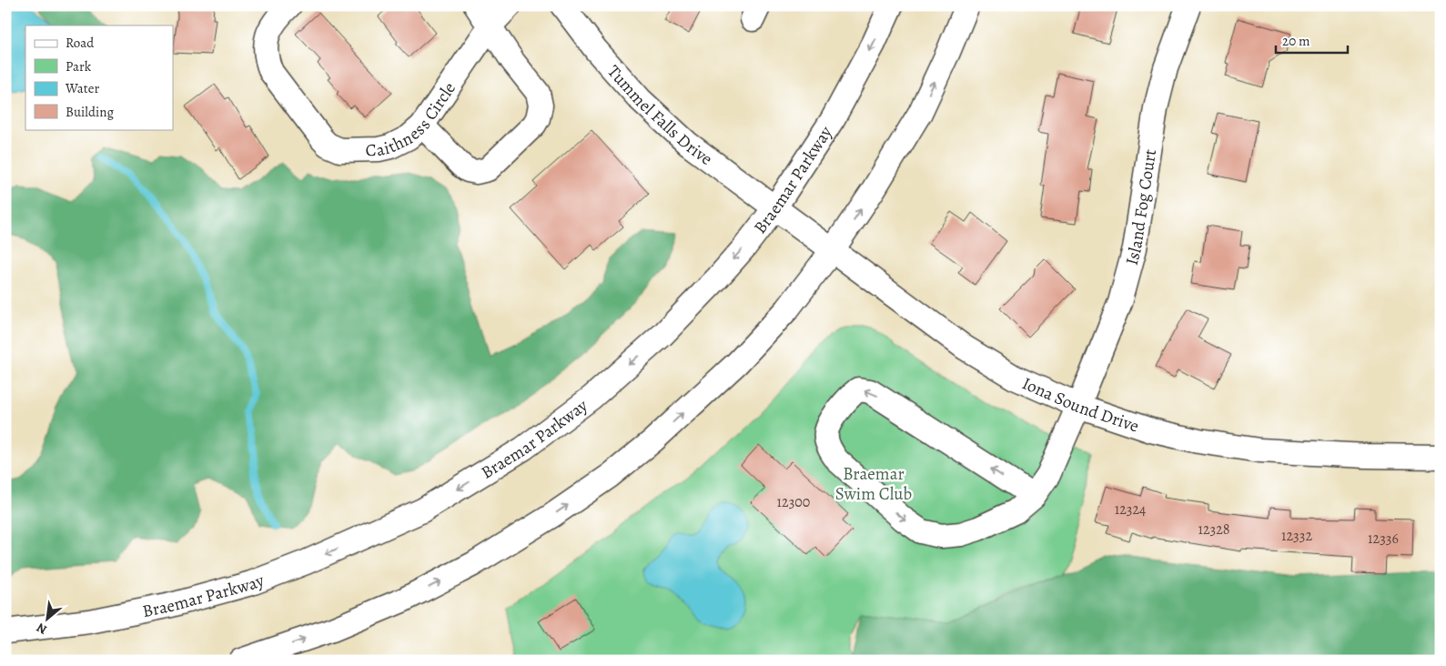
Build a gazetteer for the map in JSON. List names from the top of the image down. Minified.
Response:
{"streets":{"street":["Caithness Circle","Tummel Falls Drive","Braemar Parkway","Island Fog Court","Iona Sound Drive"]},"crossings":[["Tummel Falls Drive","Braemar Parkway"],["Tummel Falls Drive","Iona Sound Drive"],["Braemar Parkway","Iona Sound Drive"],["Island Fog Court","Iona Sound Drive"]],"parks":["Braemar Swim Club"],"house_numbers":["12300","12324","12328","12332","12336"],"legend":["Road","Park","Water","Building"],"scale_bar":"20 m","north":"bottom left"}
